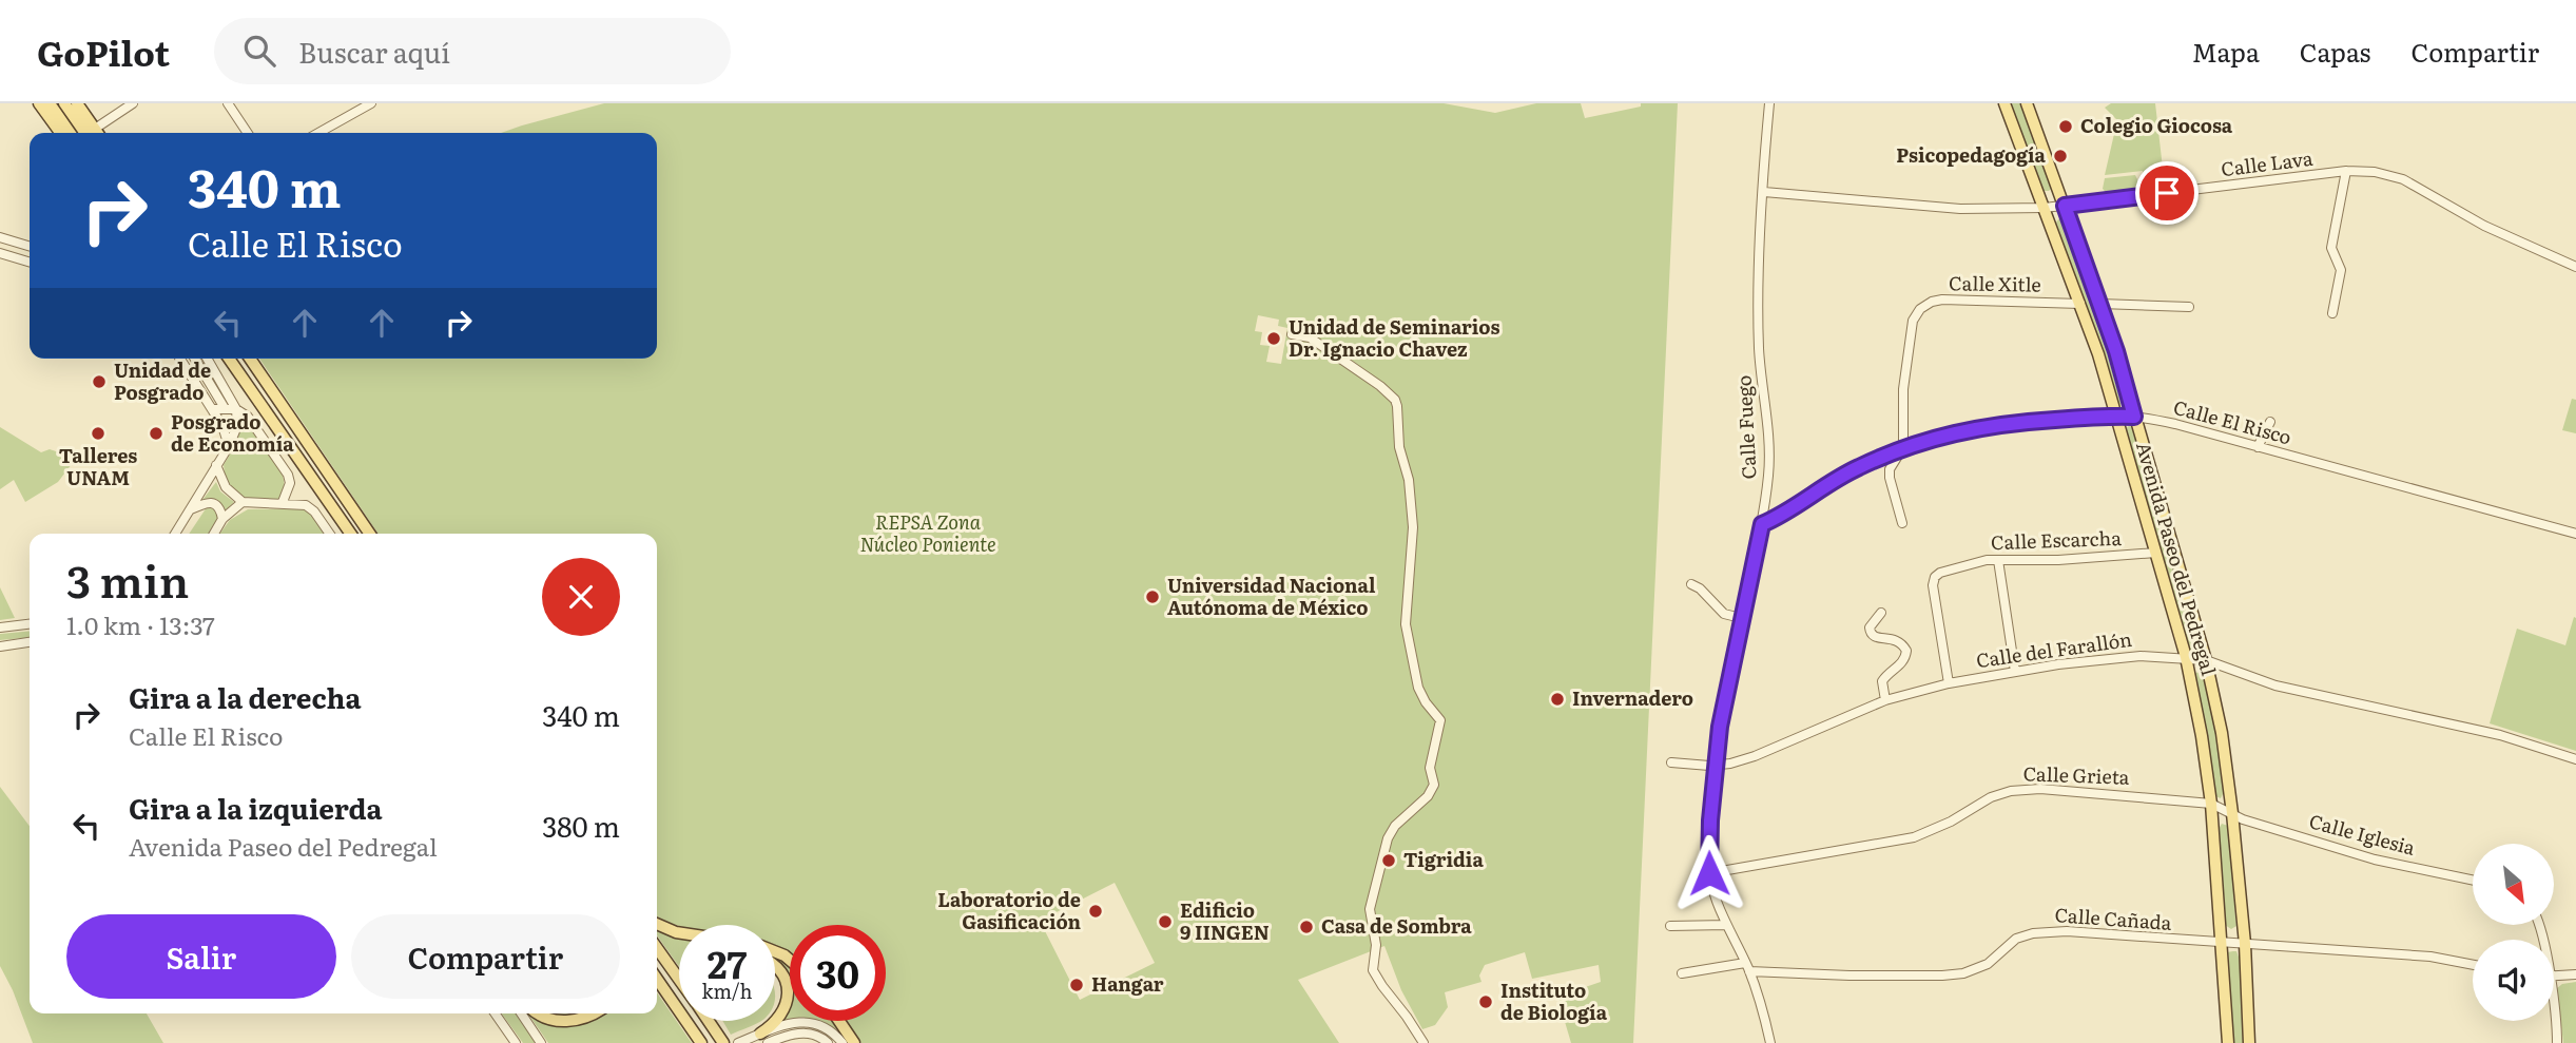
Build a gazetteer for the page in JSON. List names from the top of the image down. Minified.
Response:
{"streets":{"main road":["Avenida Paseo del Pedregal"],"street":["Calle Lava","Calle Xitle","Calle El Risco","Calle Fuego","Calle Escarcha","Calle del Farallón","Calle Grieta","Calle Iglesia","Calle Cañada"]},"crossings":[["Calle Lava","Calle Fuego"],["Calle Lava","Avenida Paseo del Pedregal"],["Calle Xitle","Calle El Risco"],["Calle Xitle","Avenida Paseo del Pedregal"],["Calle El Risco","Calle Fuego"],["Calle El Risco","Avenida Paseo del Pedregal"],["Calle Fuego","Calle del Farallón"],["Calle Fuego","Calle Grieta"],["Calle Fuego","Calle Cañada"],["Calle Escarcha","Avenida Paseo del Pedregal"],["Calle Escarcha","Calle del Farallón"],["Avenida Paseo del Pedregal","Calle del Farallón"],["Avenida Paseo del Pedregal","Calle Grieta"],["Avenida Paseo del Pedregal","Calle Iglesia"],["Avenida Paseo del Pedregal","Calle Cañada"],["Calle Grieta","Calle Iglesia"]],"parks":["REPSA Zona Núcleo Poniente"],"places":["Colegio Giocosa","Psicopedagogía","Unidad de Seminarios Dr. Ignacio Chavez","Unidad de Posgrado","Talleres UNAM","Posgrado de Economía","Universidad Nacional Autónoma de México","Invernadero","Tigridia","Laboratorio de Gasificación","Edificio 9 IINGEN","Casa de Sombra","Hangar","Instituto de Biología"],"north":"bottom right","page":{"header":"GoPilot","search":"Buscar aquí","nav":["Mapa","Capas","Compartir"],"turn":["340 m","Calle El Risco"],"heading":["3 min","1.0 km · 13:37"],"list":[{"name":"Gira a la derecha","note":"Calle El Risco","value":"340 m"},{"name":"Gira a la izquierda","note":"Avenida Paseo del Pedregal","value":"380 m"}],"buttons":["Salir","Compartir"],"speed":"27 km/h","limit":"30"}}
